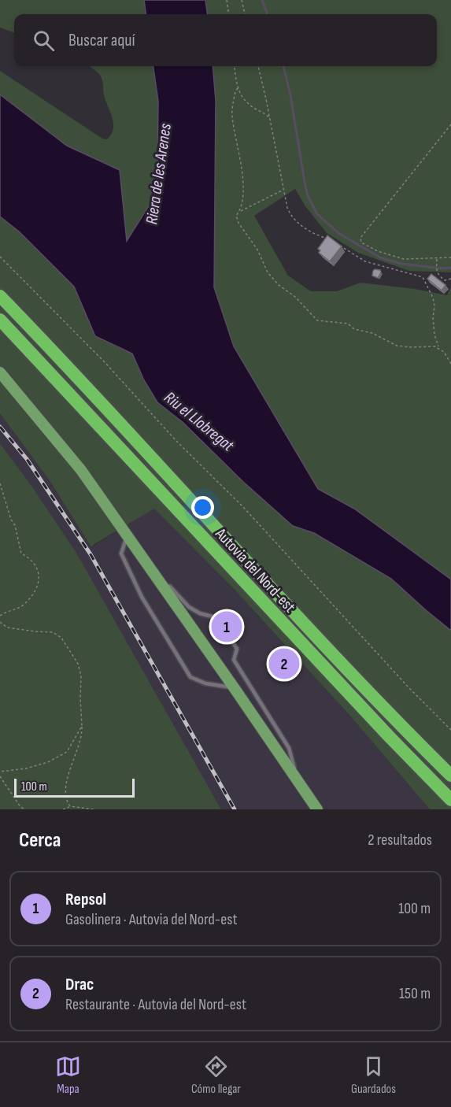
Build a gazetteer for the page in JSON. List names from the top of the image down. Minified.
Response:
{"streets":{"highway":["Autovia del Nord-est"]},"water":["Riera de les Arenes","Riu el Llobregat"],"scale_bar":"100 m","page":{"search":"Buscar aquí","pins":["1","2"],"scale":"100 m","heading":["Cerca","2 resultados"],"list":[{"mark":"1","name":"Repsol","note":"Gasolinera · Autovia del Nord-est","value":"100 m"},{"mark":"2","name":"Drac","note":"Restaurante · Autovia del Nord-est","value":"150 m"}],"nav":["Mapa","Cómo llegar","Guardados"]}}
